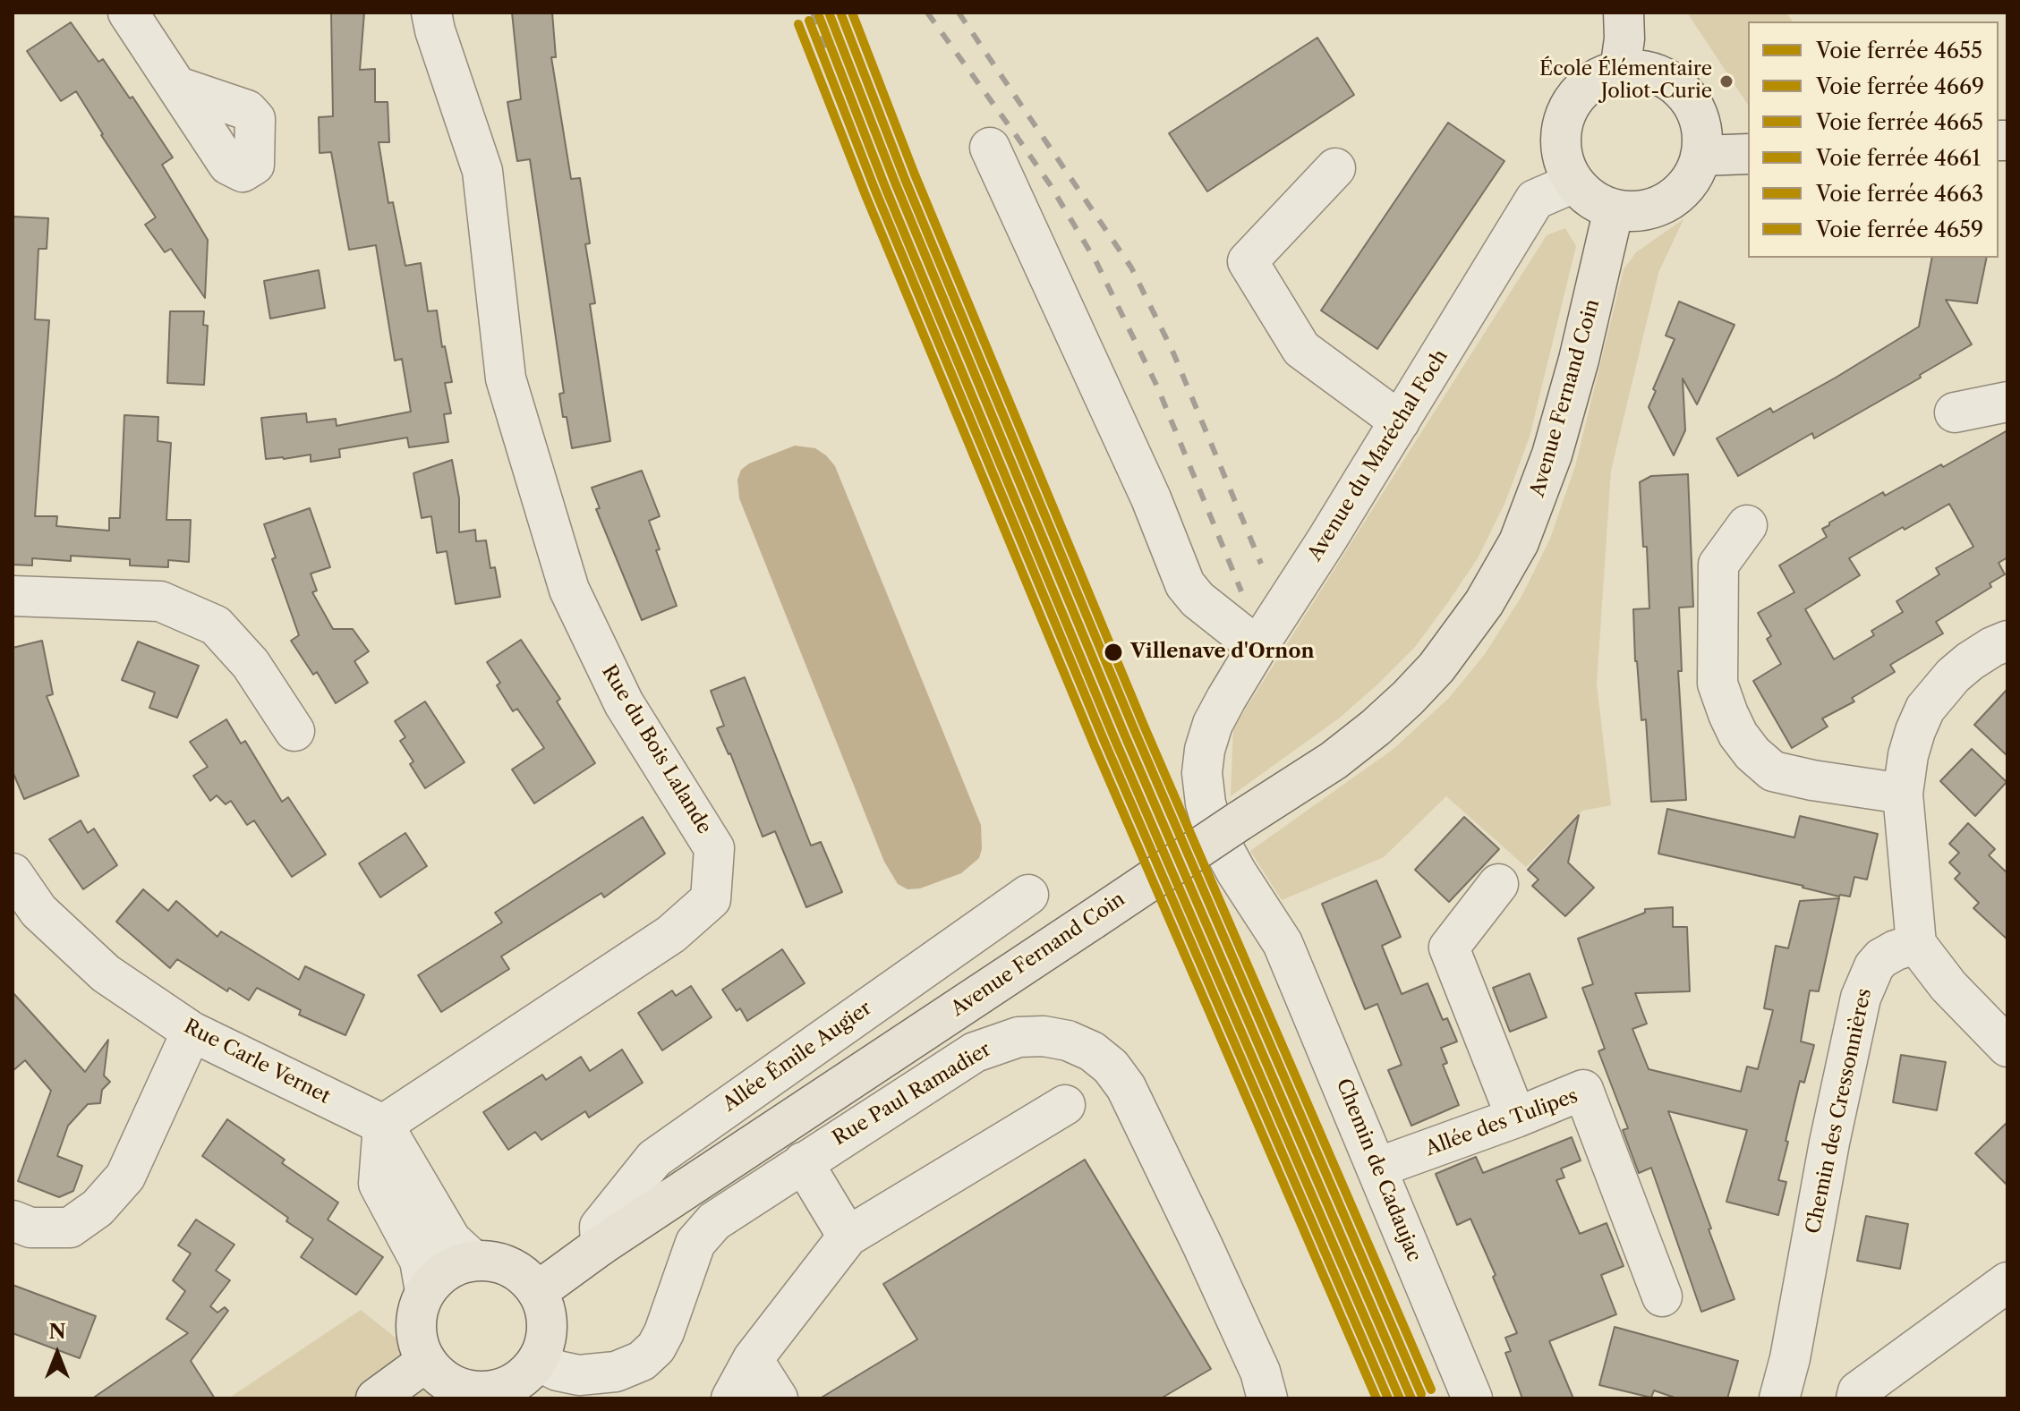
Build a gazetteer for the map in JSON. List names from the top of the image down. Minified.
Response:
{"streets":{"main road":["Avenue Fernand Coin"],"street":["Avenue du Maréchal Foch","Rue du Bois Lalande","Allée Émile Augier","Rue Carle Vernet","Rue Paul Ramadier","Chemin des Cressonnières","Allée des Tulipes","Chemin de Cadaujac"]},"crossings":[["Avenue Fernand Coin","Avenue du Maréchal Foch"],["Avenue Fernand Coin","Allée Émile Augier"],["Avenue Fernand Coin","Rue Paul Ramadier"],["Avenue du Maréchal Foch","Chemin de Cadaujac"],["Rue du Bois Lalande","Rue Carle Vernet"],["Allée des Tulipes","Chemin de Cadaujac"]],"places":["École Élémentaire Joliot-Curie","Villenave d'Ornon"],"lines":["rail line 4655","rail line 4665","rail line 4663","rail line 4669","rail line 4661","rail line 4659"],"legend":["Voie ferrée 4655","Voie ferrée 4669","Voie ferrée 4665","Voie ferrée 4661","Voie ferrée 4663","Voie ferrée 4659"],"north":"top"}
